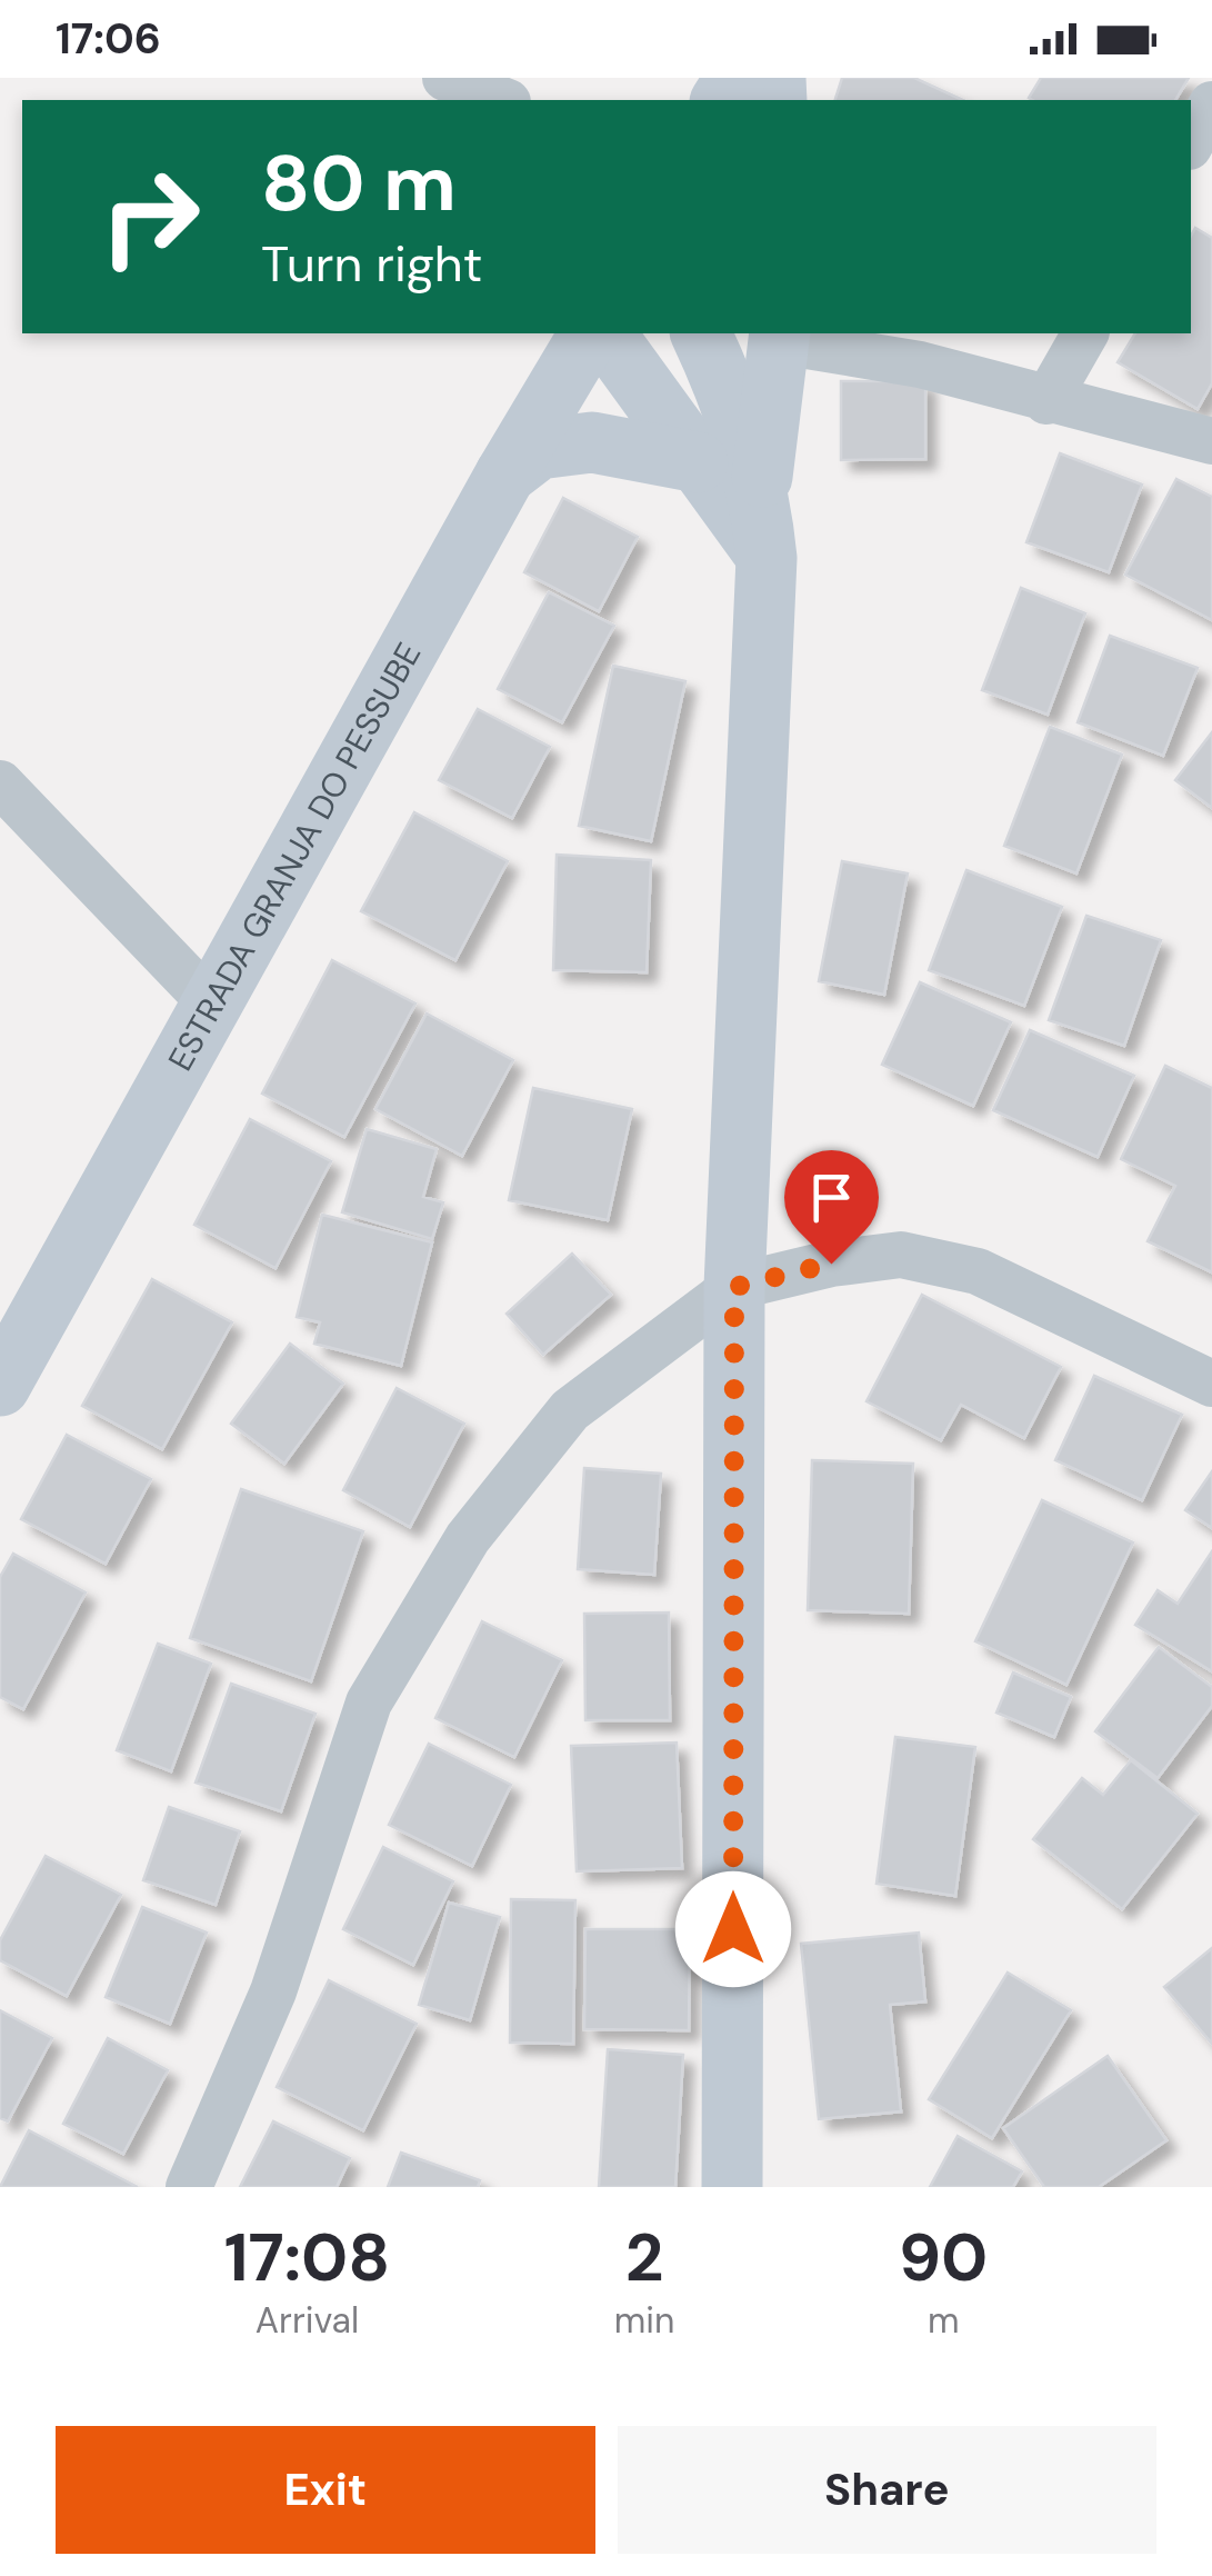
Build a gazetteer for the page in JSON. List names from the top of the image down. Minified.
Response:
{"streets":{"street":["ESTRADA GRANJA DO PESSUBE"]},"page":{"status":"17:06","turn":["80 m","Turn right"],"eta":["17:08","Arrival","2","min","90","m"],"buttons":["Exit","Share"]}}
